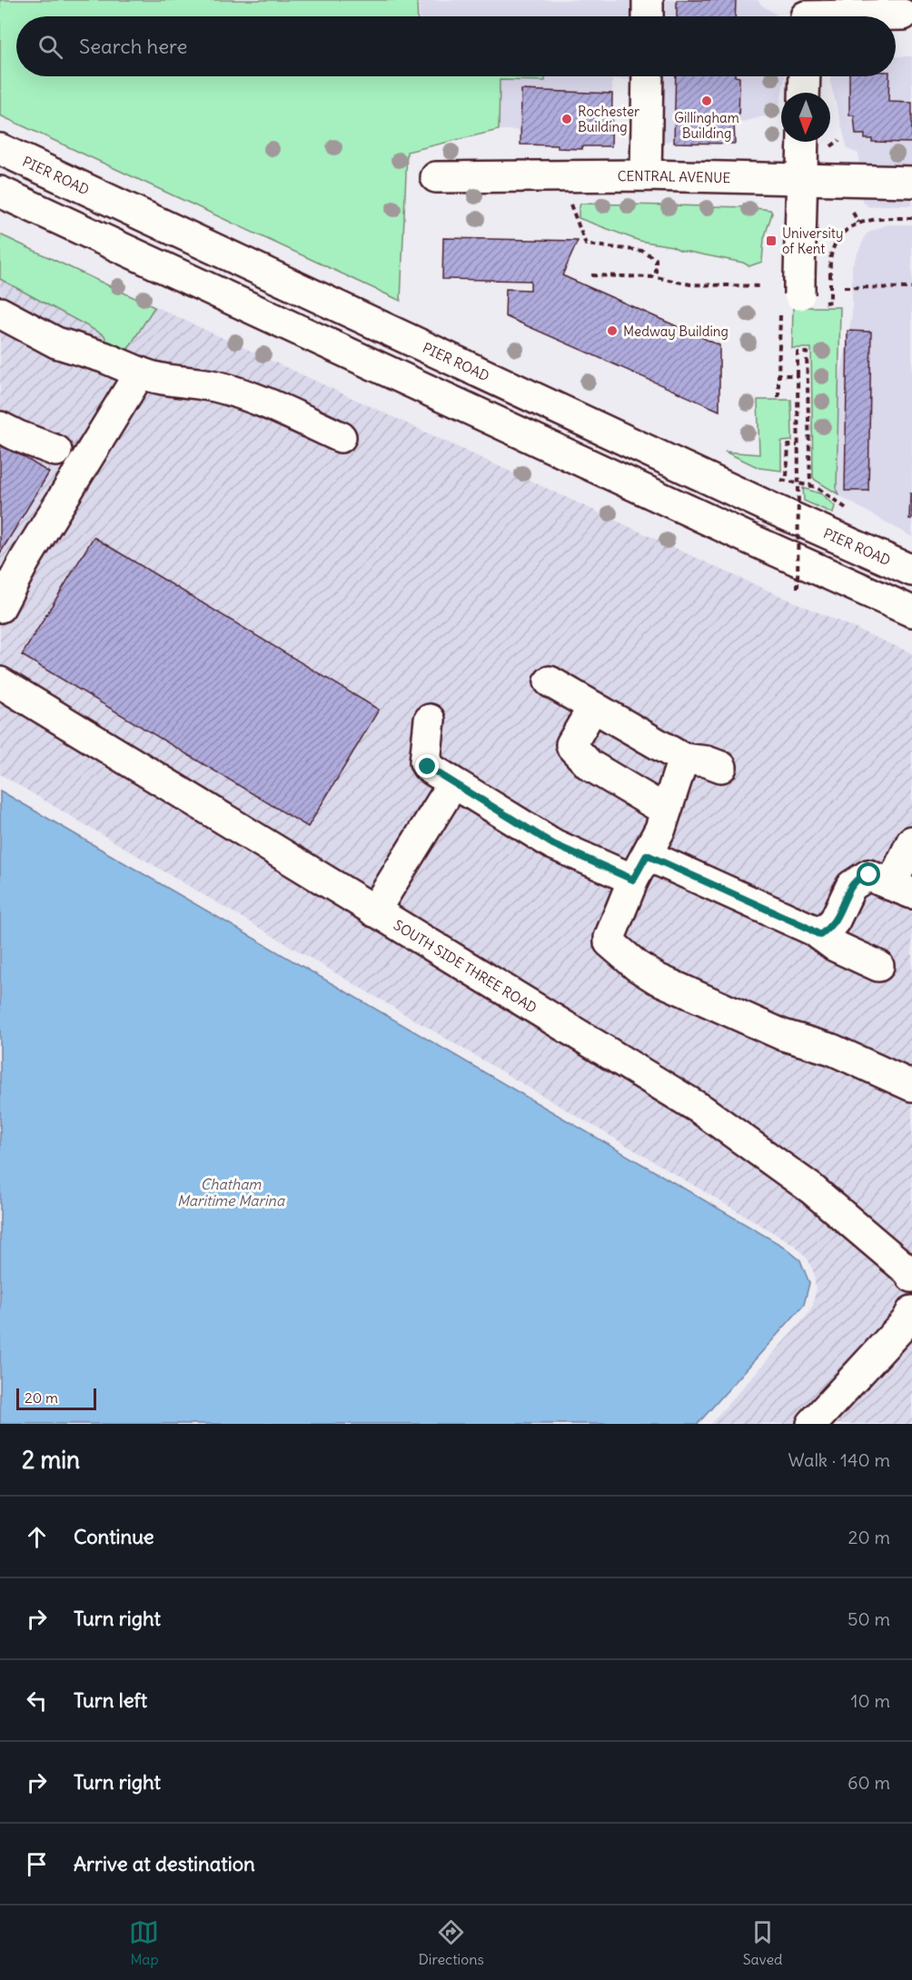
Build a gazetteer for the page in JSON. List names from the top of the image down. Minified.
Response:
{"streets":{"main road":["PIER ROAD","CENTRAL AVENUE","SOUTH SIDE THREE ROAD"]},"water":["Chatham Maritime Marina"],"places":{"other":["Gillingham Building","Rochester Building","Medway Building"],"transit":["University of Kent"]},"scale_bar":"20 m","north":"bottom","page":{"search":"Search here","scale":"20 m","heading":["2 min","Walk · 140 m"],"list":[["Continue","20 m"],["Turn right","50 m"],["Turn left","10 m"],["Turn right","60 m"],"Arrive at destination"],"nav":["Map","Directions","Saved"]}}
